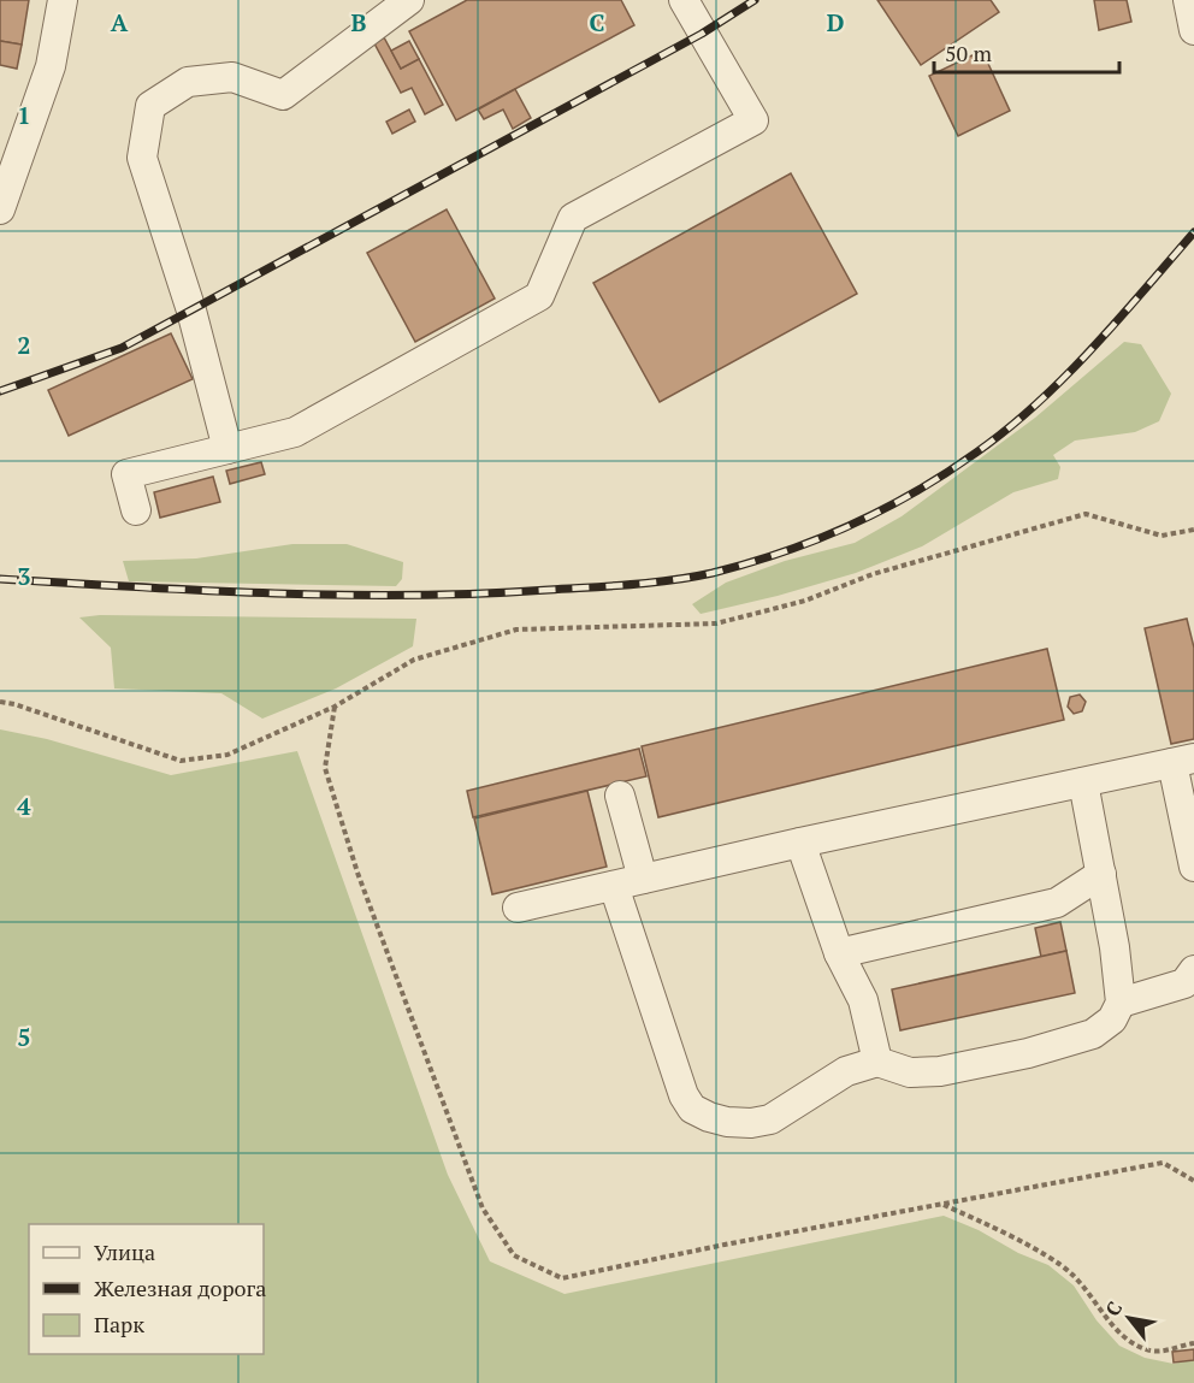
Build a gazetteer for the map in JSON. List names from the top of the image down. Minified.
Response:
{"legend":["Улица","Железная дорога","Парк"],"scale_bar":"50 m","north":"top left","grid":{"columns":["A","B","C","D"],"rows":["1","2","3","4","5"]}}
